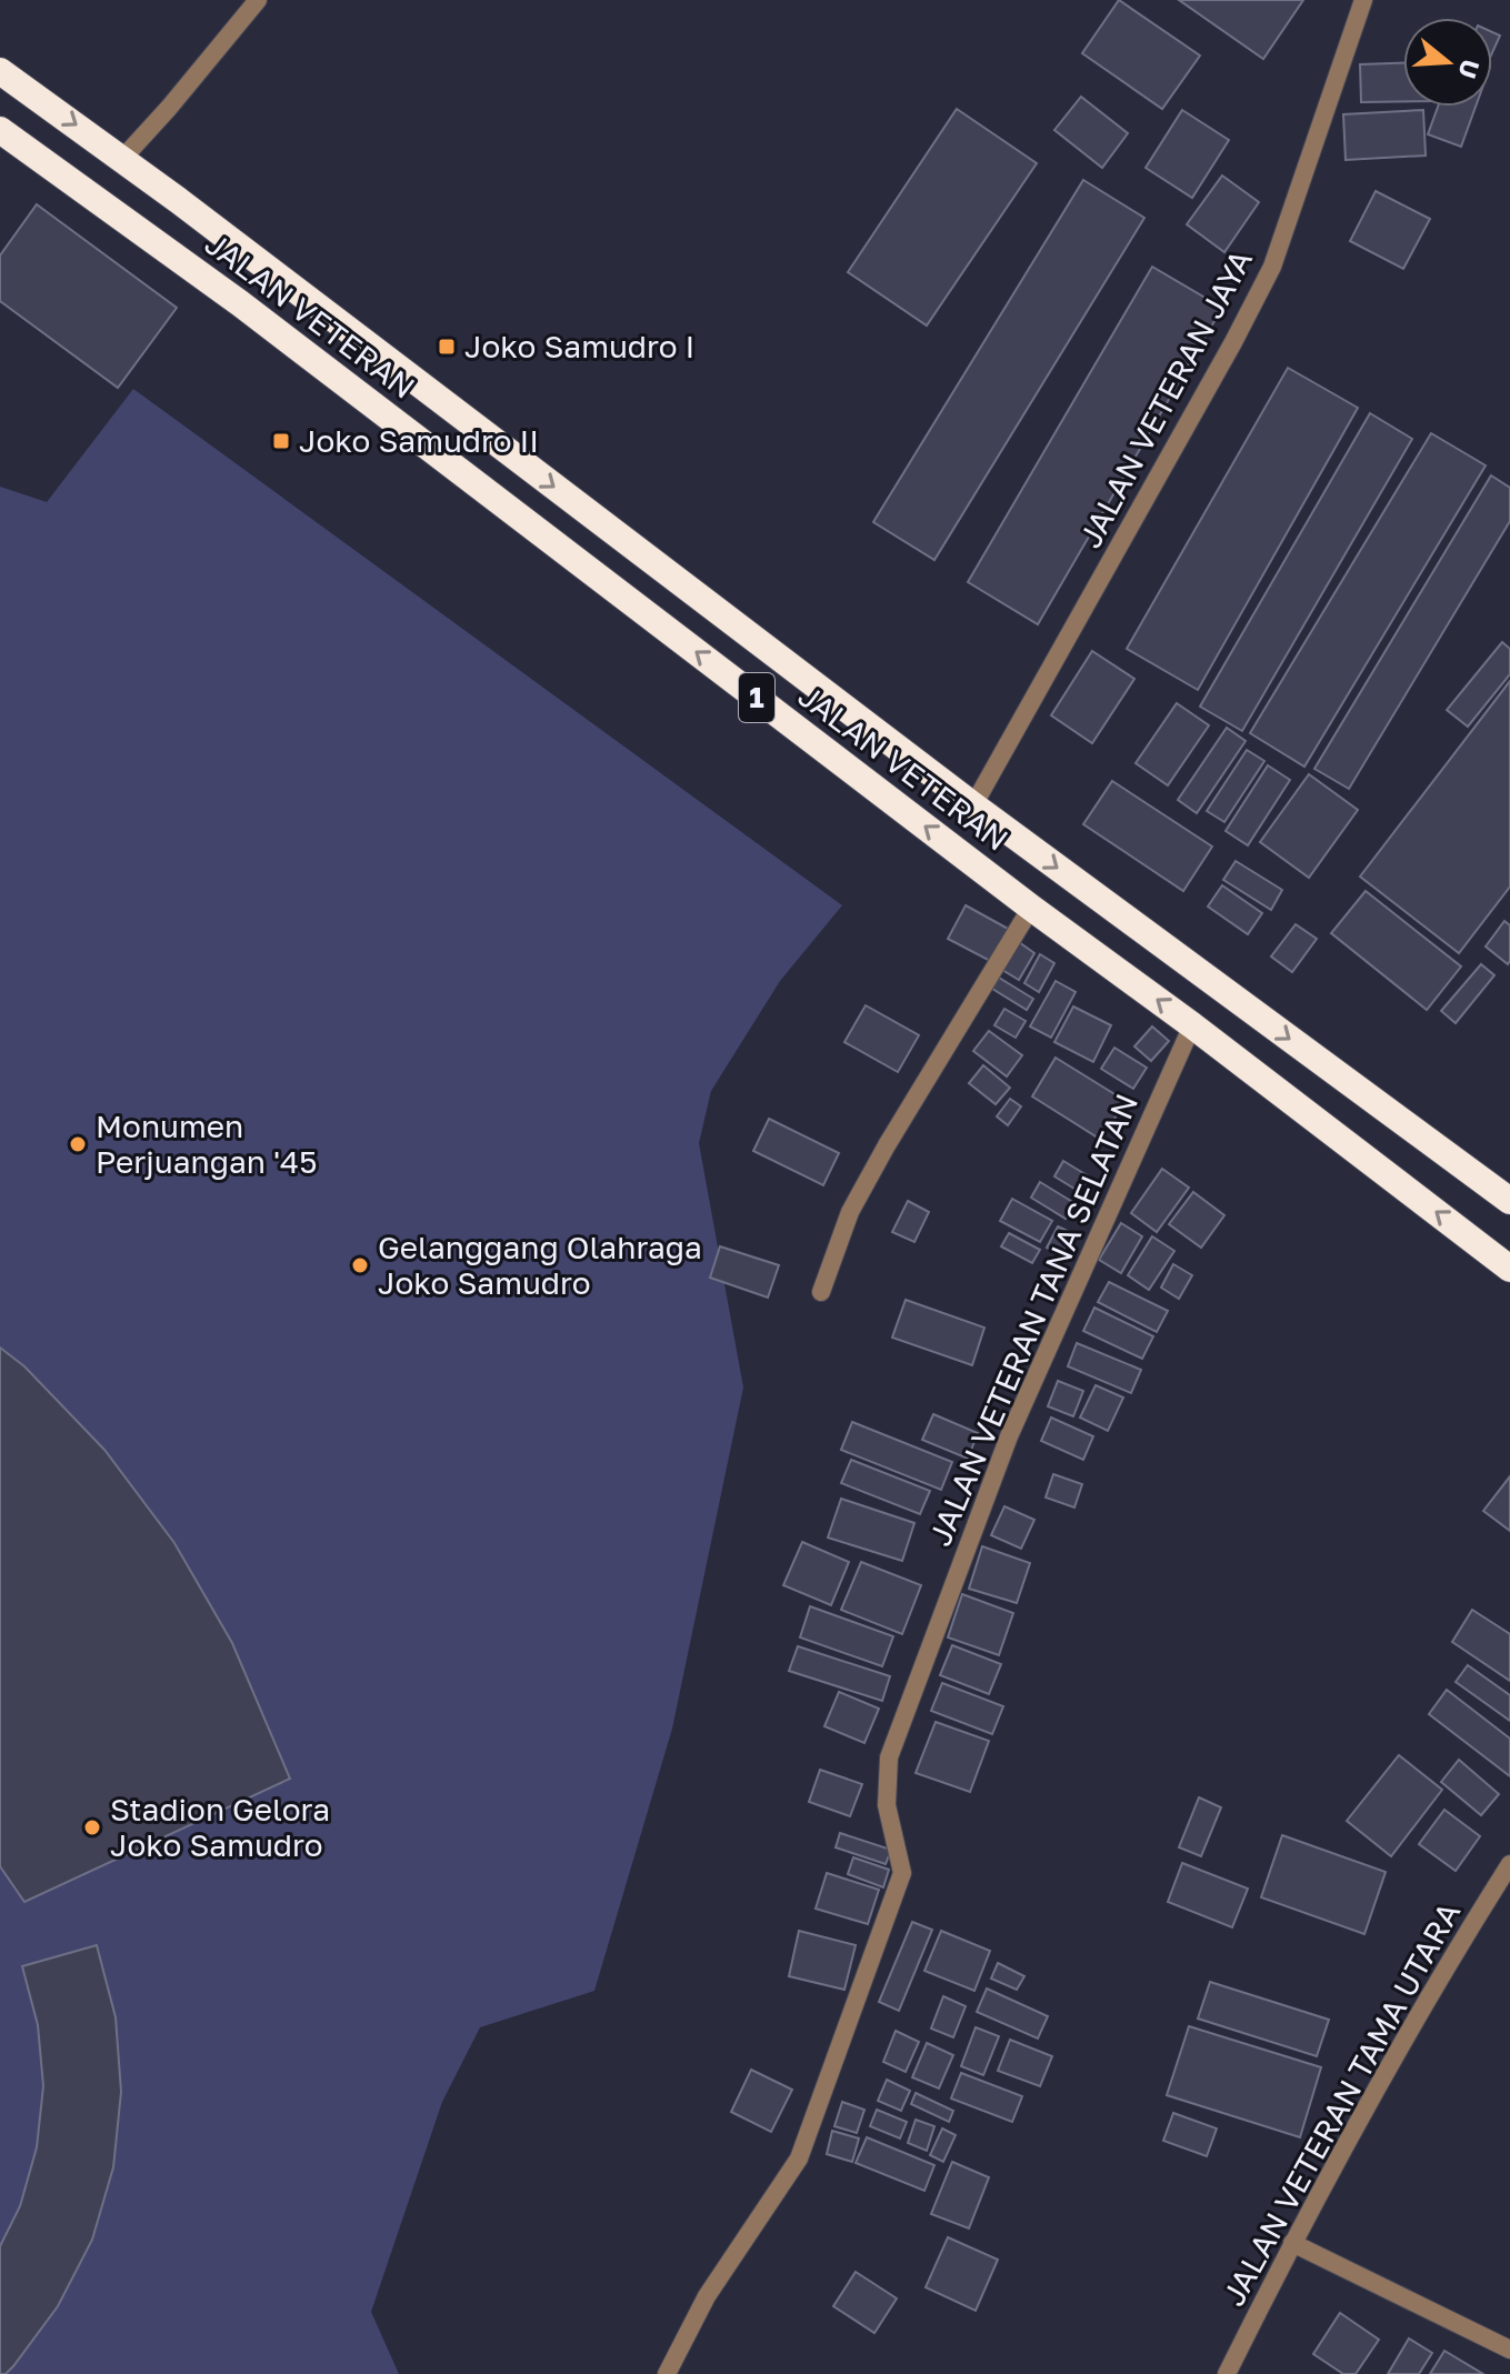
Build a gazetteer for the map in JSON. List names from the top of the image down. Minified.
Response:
{"streets":{"highway":["JALAN VETERAN","1"],"street":["JALAN VETERAN JAYA","JALAN VETERAN TANA SELATAN","JALAN VETERAN TAMA UTARA"]},"crossings":[["JALAN VETERAN","JALAN VETERAN JAYA"],["JALAN VETERAN","JALAN VETERAN TANA SELATAN"]],"places":{"transit":["Joko Samudro I","Joko Samudro II"],"other":["Monumen Perjuangan '45","Gelanggang Olahraga Joko Samudro","Stadion Gelora Joko Samudro"]},"north":"right"}
